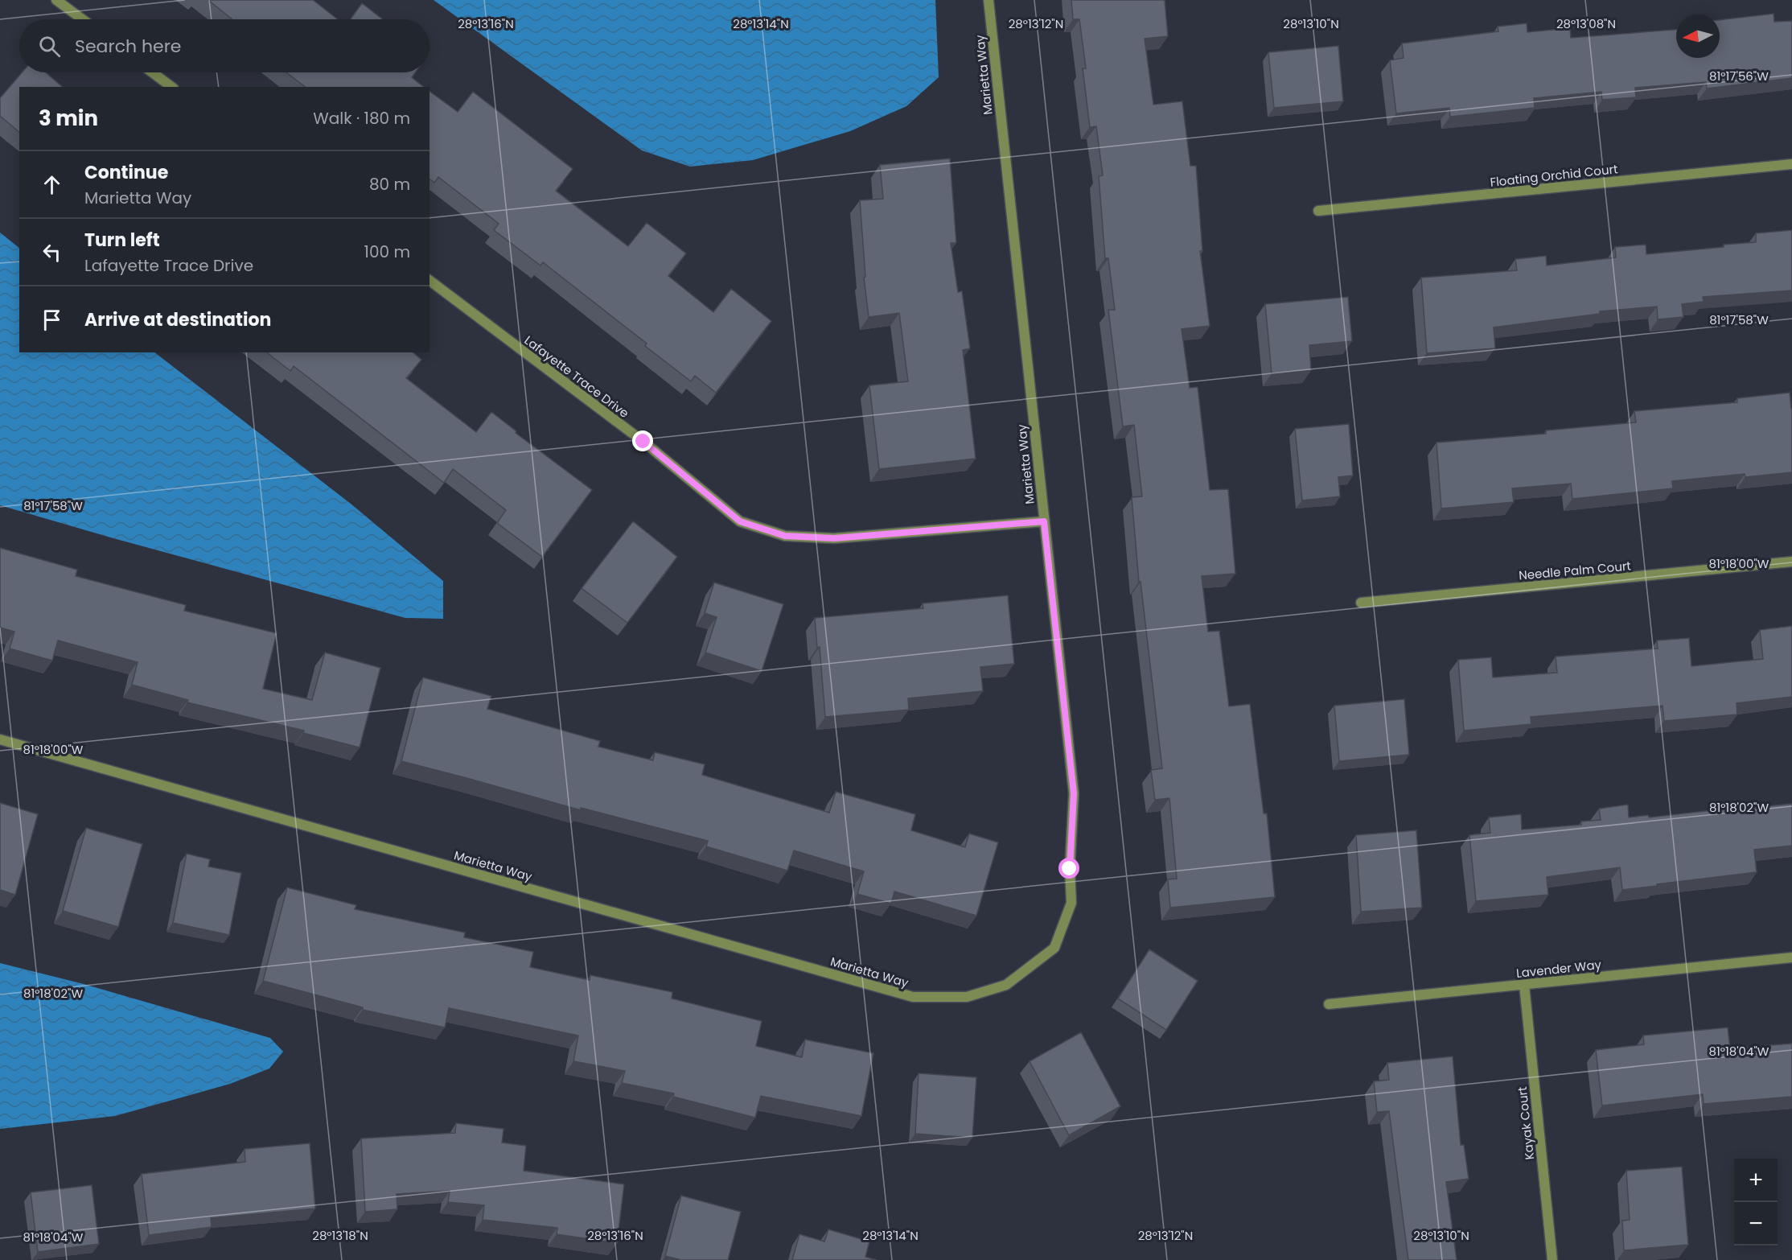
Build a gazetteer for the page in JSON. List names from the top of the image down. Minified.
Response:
{"streets":{"street":["Marietta Way","Floating Orchid Court","Lafayette Trace Drive","Needle Palm Court","Lavender Way","Kayak Court"]},"crossings":[["Marietta Way","Lafayette Trace Drive"],["Lavender Way","Kayak Court"]],"north":"left","page":{"search":"Search here","heading":["3 min","Walk · 180 m"],"list":[["Continue","Marietta Way","80 m"],["Turn left","Lafayette Trace Drive","100 m"],"Arrive at destination"],"map_buttons":["+","−"]},"coordinates":["28°13'16\"N","28°13'14\"N","28°13'12\"N","28°13'10\"N","28°13'08\"N","81°17'56\"W","81°17'58\"W","81°18'00\"W","81°18'02\"W","81°18'04\"W","28°13'18\"N"]}
